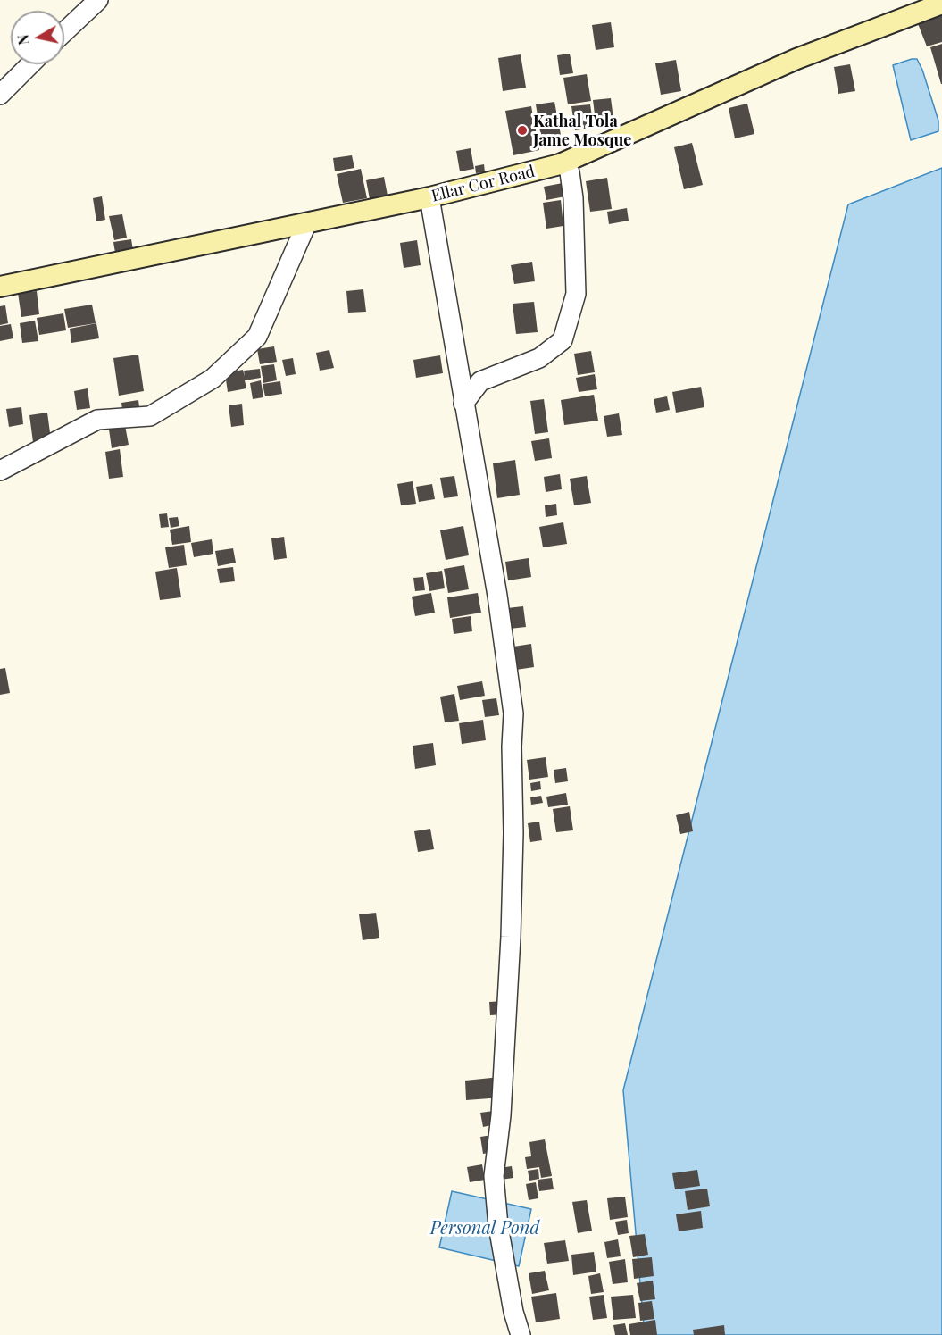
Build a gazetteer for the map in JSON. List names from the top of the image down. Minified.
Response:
{"streets":{"main road":["Ellar Cor Road"]},"water":["Personal Pond"],"places":["Kathal Tola Jame Mosque"],"north":"left"}
